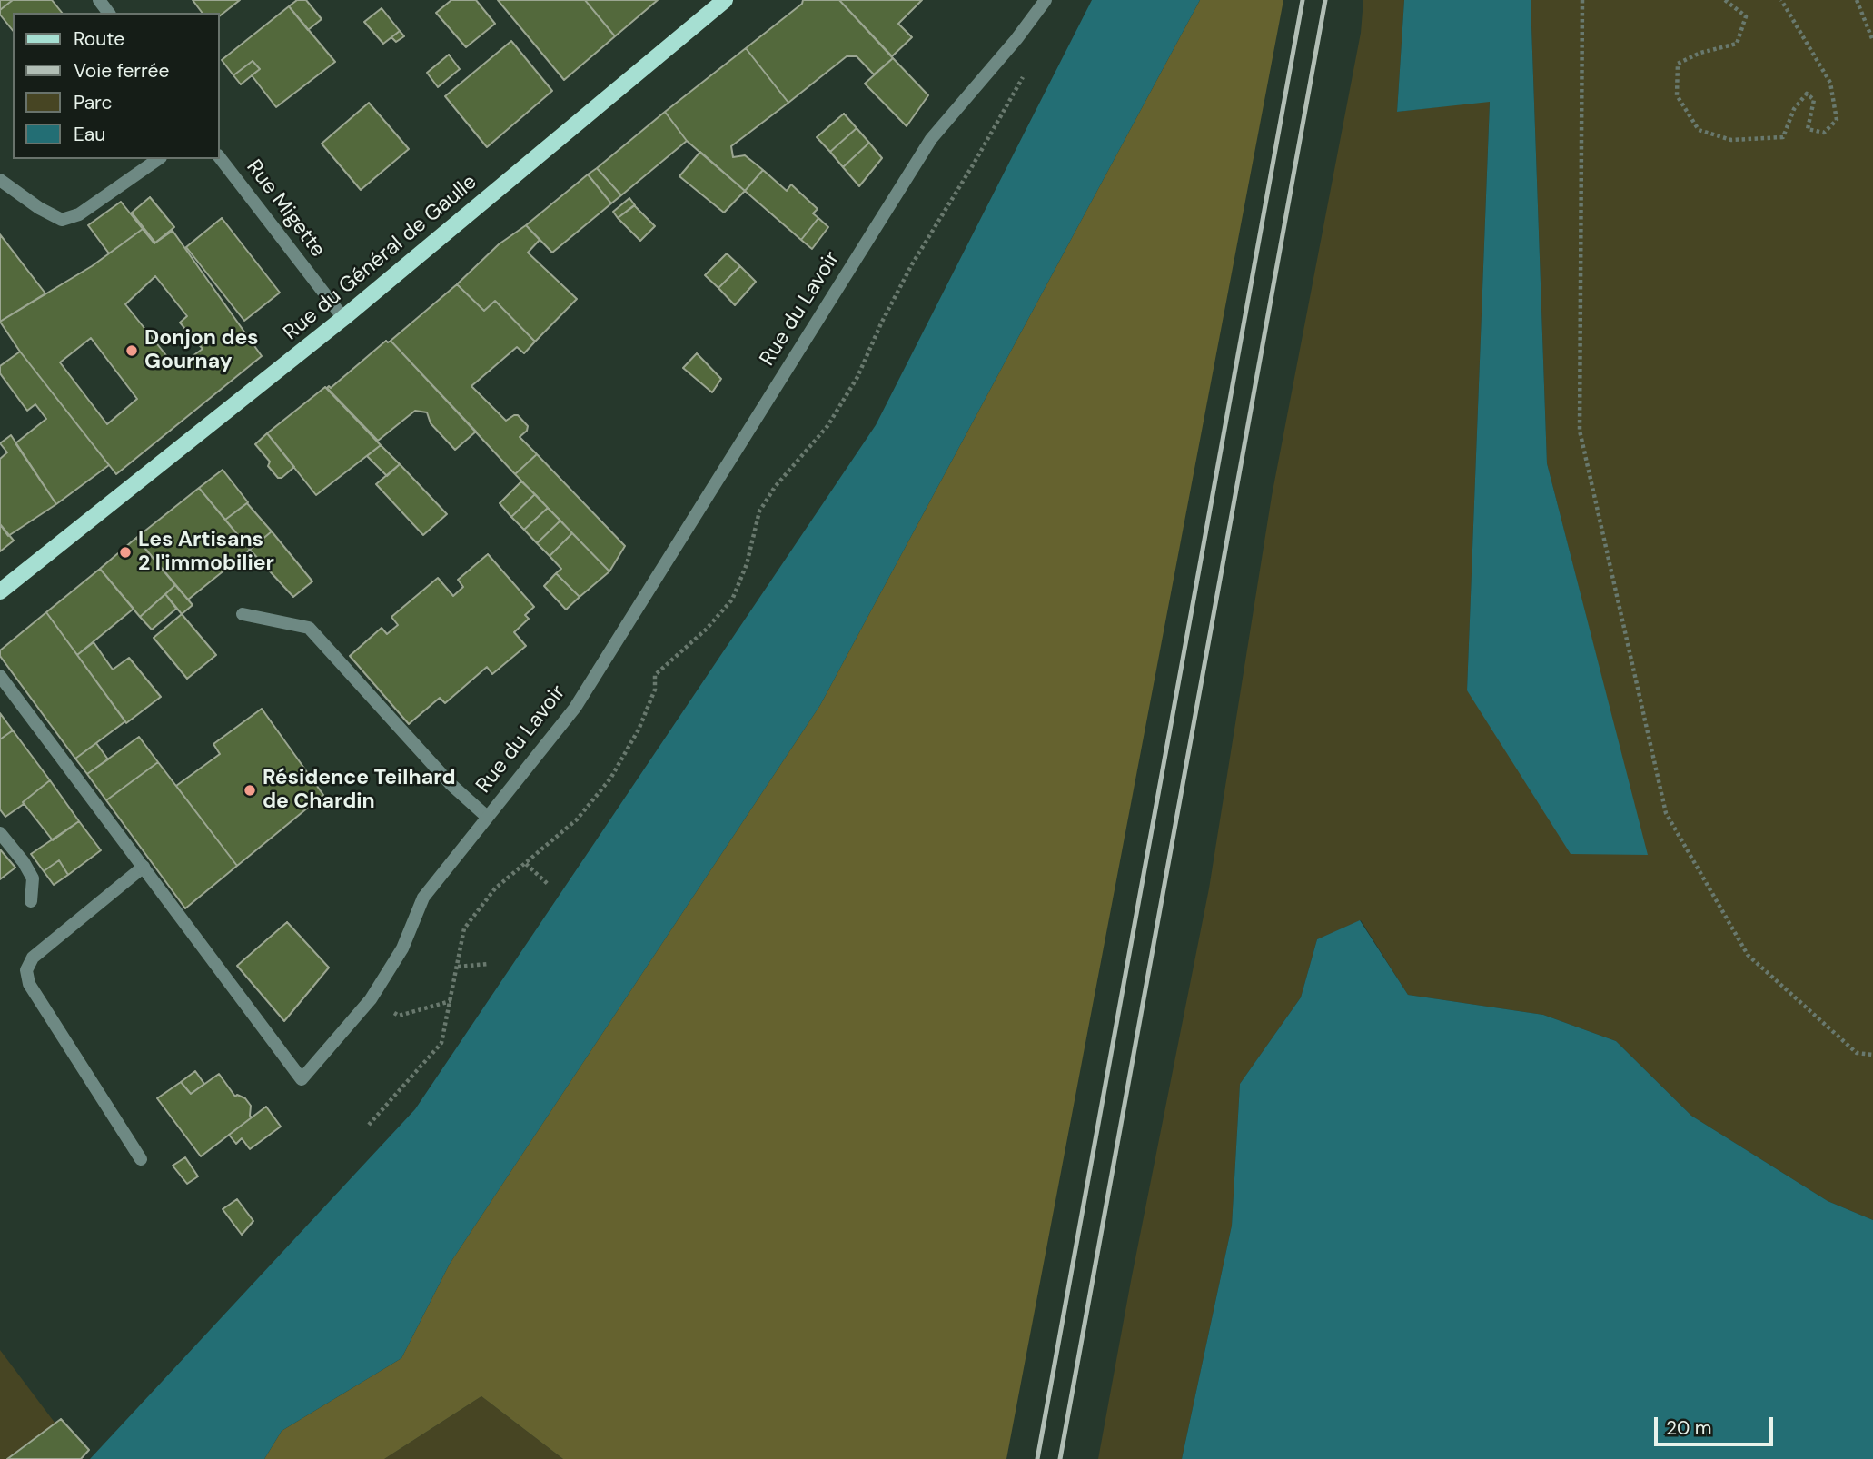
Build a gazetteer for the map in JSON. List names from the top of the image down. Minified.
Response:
{"streets":{"main road":["Rue du Général de Gaulle"],"street":["Rue Migette","Rue du Lavoir"]},"crossings":[["Rue Migette","Rue du Général de Gaulle"]],"places":["Donjon des Gournay","Les Artisans 2 l'immobilier","Résidence Teilhard de Chardin"],"legend":["Route","Voie ferrée","Parc","Eau"],"scale_bar":"20 m"}
